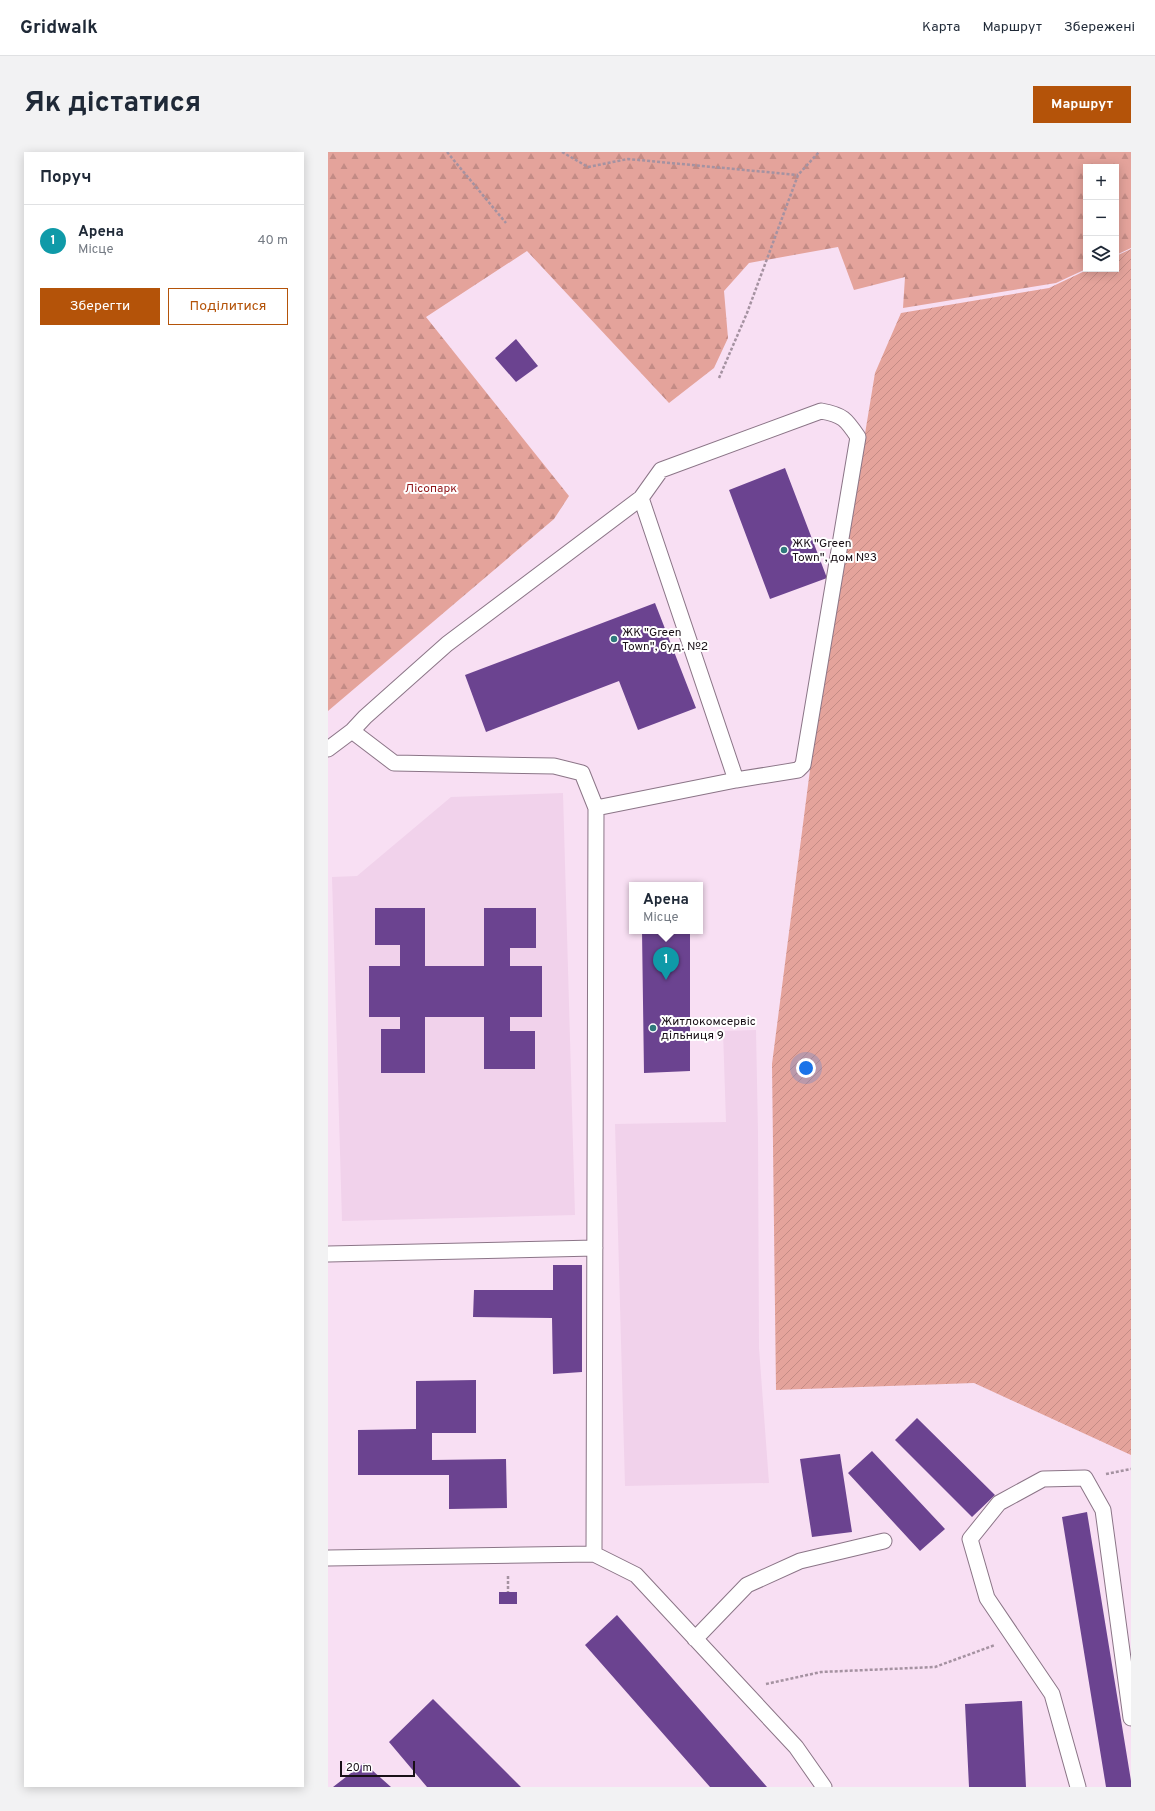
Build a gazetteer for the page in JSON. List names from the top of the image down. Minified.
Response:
{"parks":["Лісопарк"],"places":["ЖК \"Green Town\", дом №3","ЖК \"Green Town\", буд. №2","Житлокомсервіс дільниця 9"],"scale_bar":"20 m","page":{"header":"Gridwalk","nav":["Карта","Маршрут","Збережені"],"title":"Як дістатися","buttons":["Маршрут",["Зберегти","Поділитися"]],"heading":"Поруч","map_buttons":["+","−"],"list":[{"mark":"1","name":"Арена","note":"Місце","value":"40 m"}],"popup":["Арена","Місце"],"pins":"1","scale":"20 m"}}
